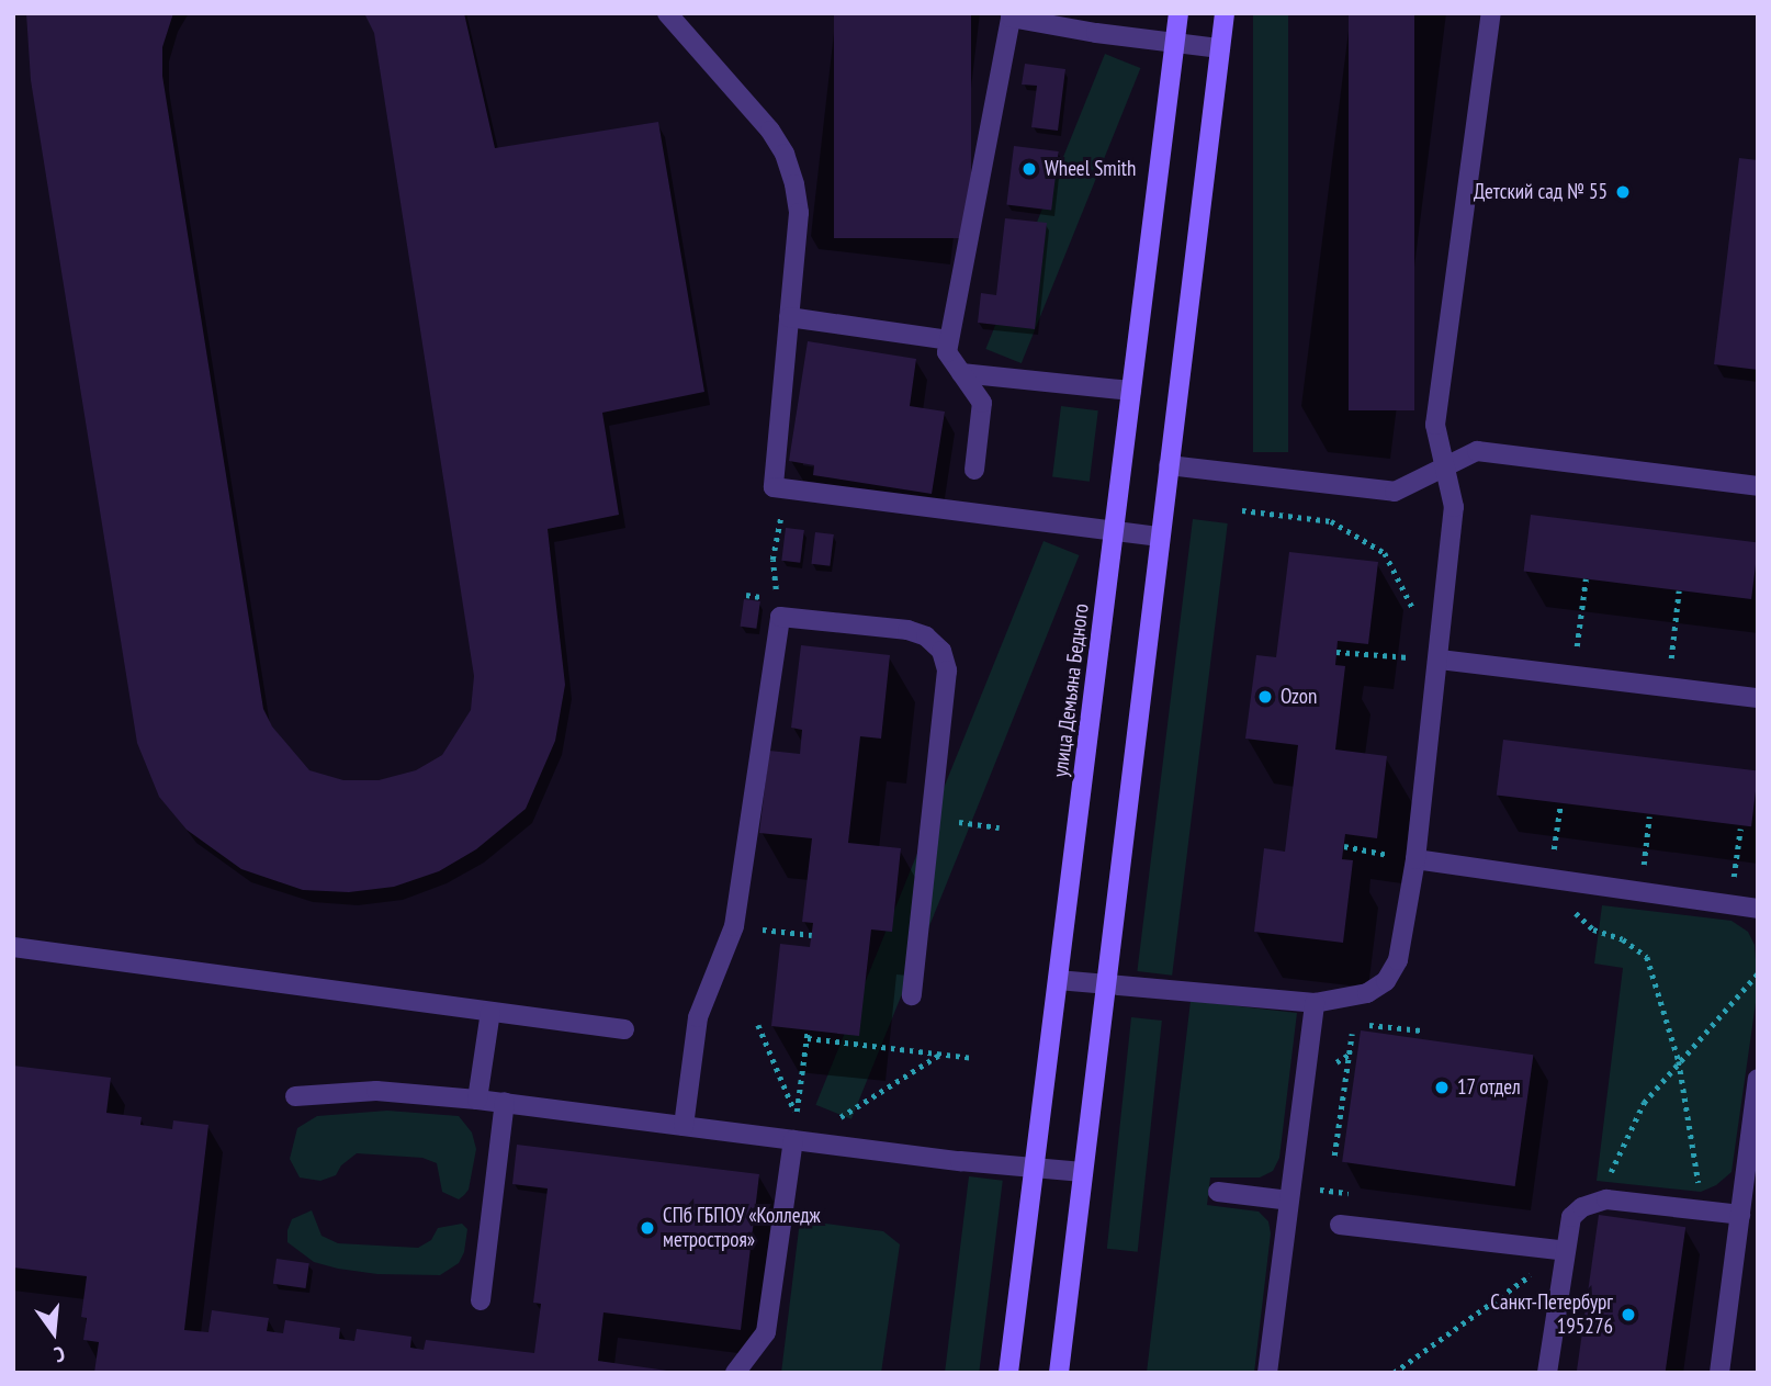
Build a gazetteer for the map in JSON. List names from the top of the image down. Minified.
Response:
{"streets":{"street":["улица Демьяна Бедного"]},"places":["Wheel Smith","Детский сад № 55","Ozon","17 отдел","СПб ГБПОУ «Колледж метростроя»","Санкт-Петербург 195276"],"north":"bottom"}
